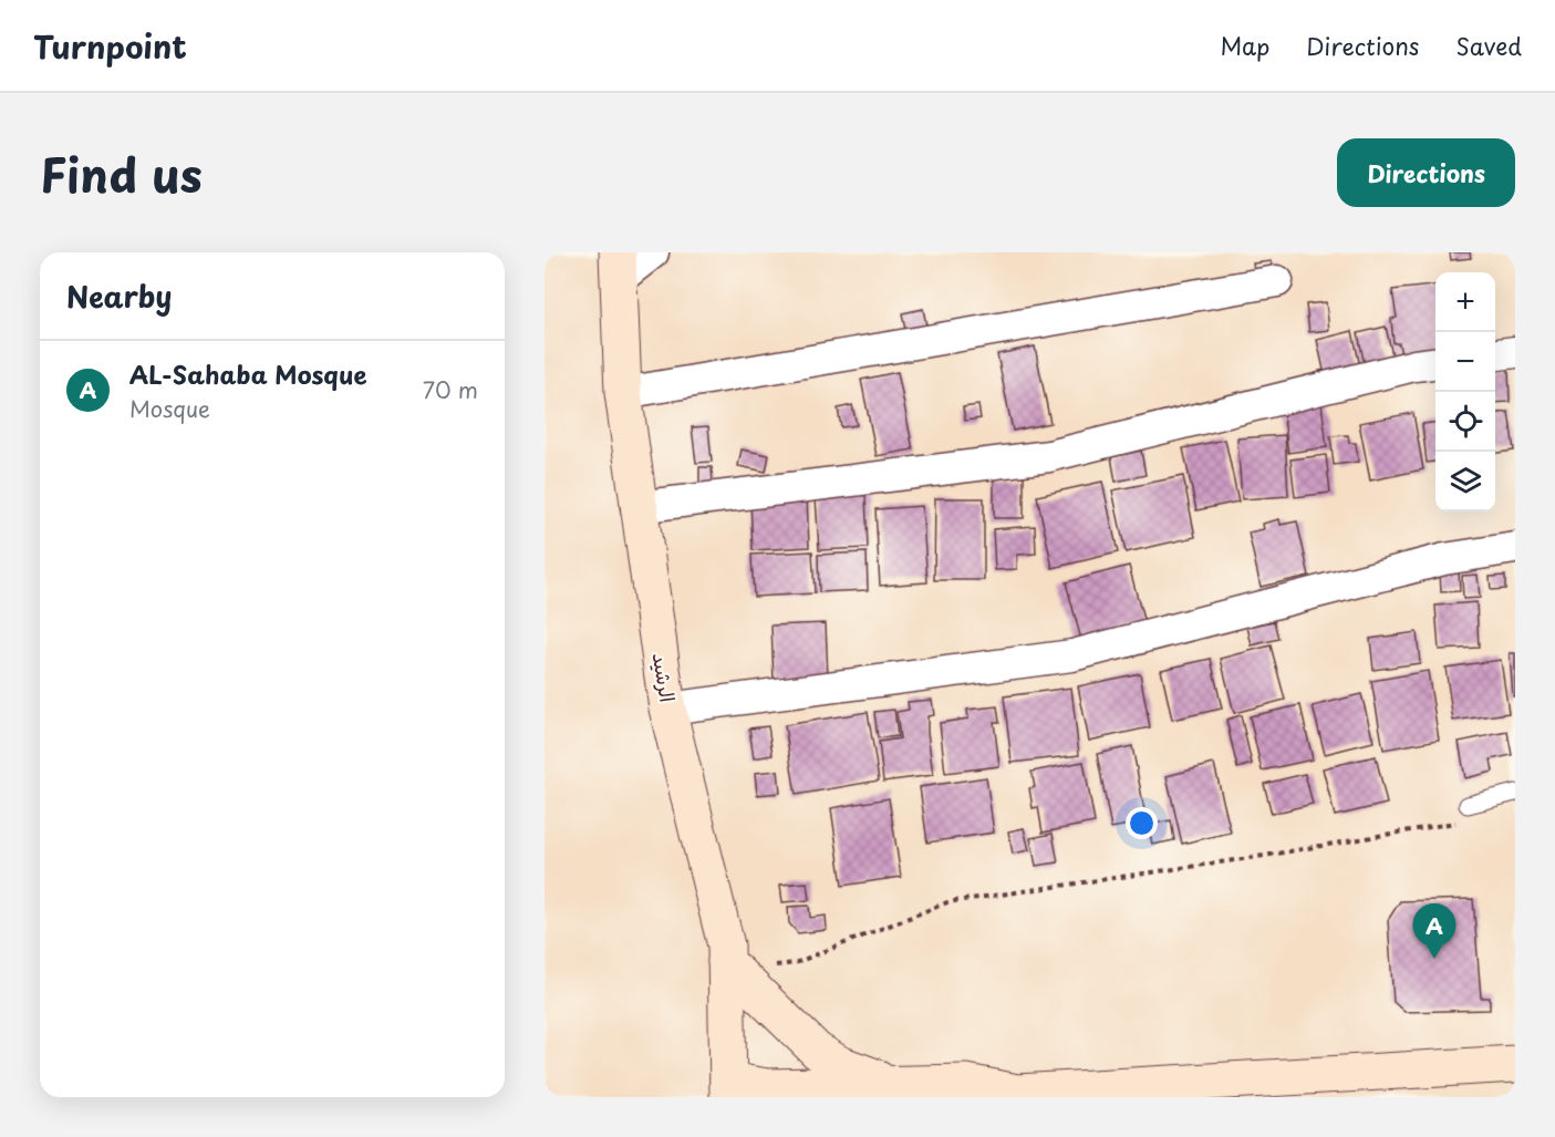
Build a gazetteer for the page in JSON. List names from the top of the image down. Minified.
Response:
{"streets":{"street":["الرشيد"]},"page":{"header":"Turnpoint","nav":["Map","Directions","Saved"],"title":"Find us","buttons":"Directions","heading":"Nearby","map_buttons":["+","−"],"list":[{"mark":"A","name":"AL-Sahaba Mosque","note":"Mosque","value":"70 m"}],"pins":"A"}}
